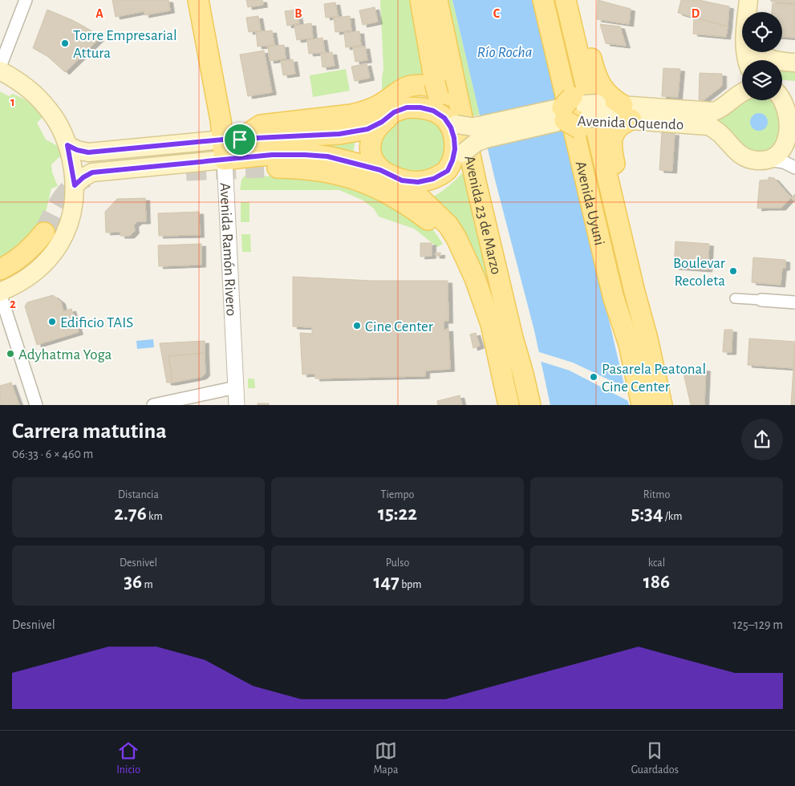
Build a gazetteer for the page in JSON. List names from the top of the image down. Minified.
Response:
{"streets":{"main road":["Avenida Oquendo","Avenida Uyuni","Avenida 23 de Marzo","Avenida Ramón Rivero"]},"water":["Río Rocha"],"places":["Torre Empresarial Attura","Boulevar Recoleta","Edificio TAIS","Cine Center","Adyhatma Yoga","Pasarela Peatonal Cine Center"],"page":{"heading":["Carrera matutina","06:33 · 6 × 460 m"],"stats":[["Distancia","2.76 km"],["Tiempo","15:22"],["Ritmo","5:34 /km"],["Desnivel","36 m"],["Pulso","147 bpm"],["kcal","186"]],"chart":["Desnivel","125–129 m"],"tabs":["Inicio","Mapa","Guardados"]},"grid":{"columns":["A","B","C","D"],"rows":["1","2"]}}
